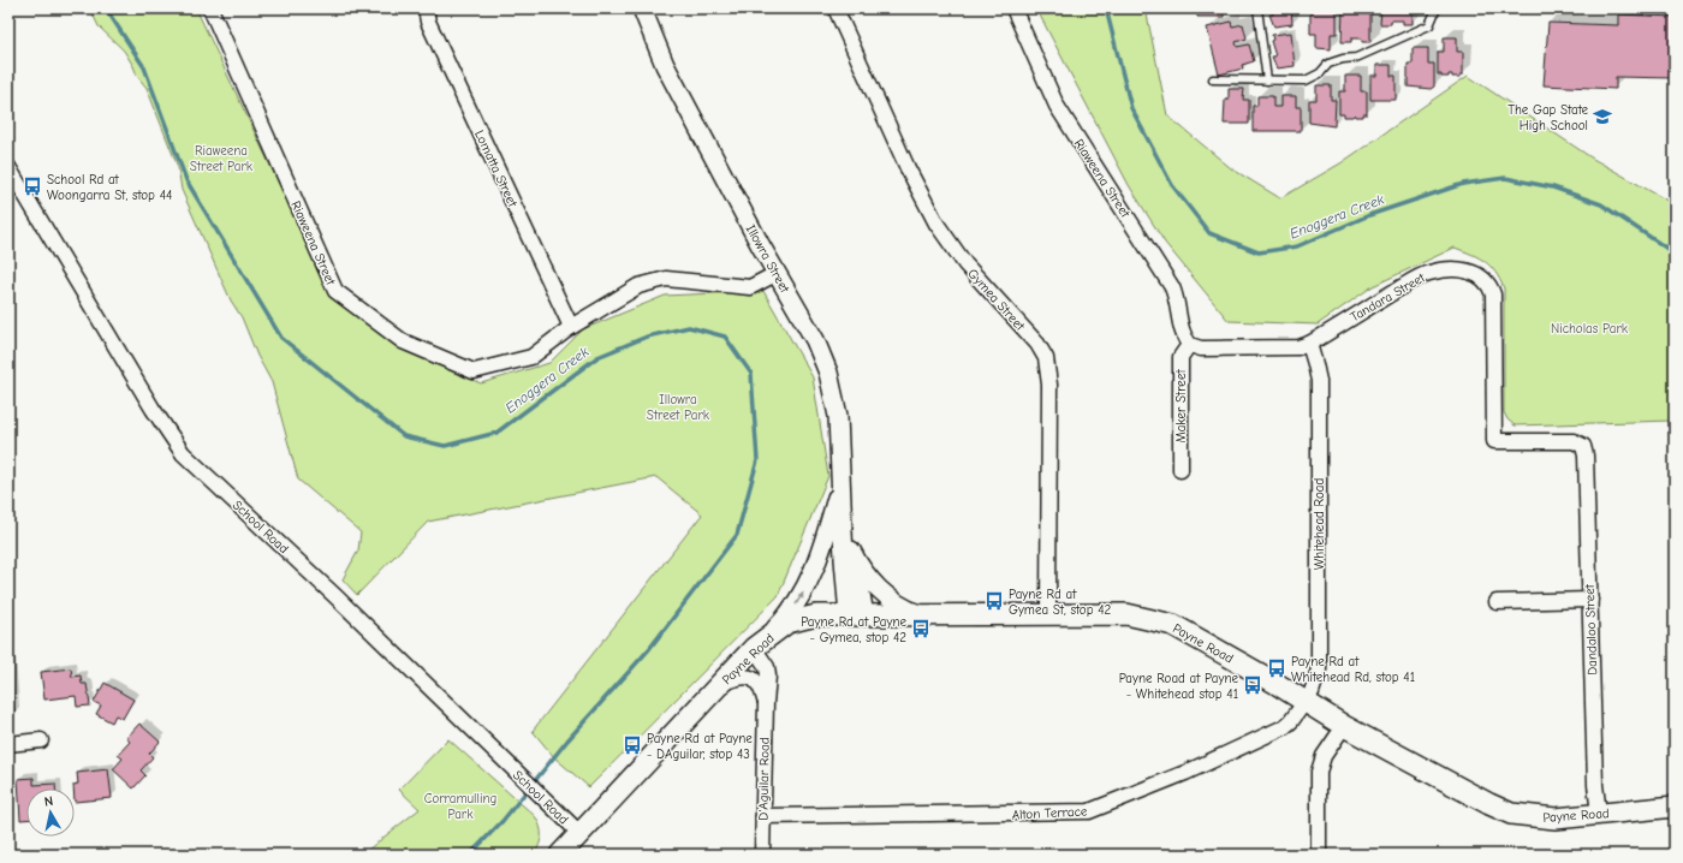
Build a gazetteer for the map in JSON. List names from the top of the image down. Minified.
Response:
{"streets":{"main road":["Payne Road"],"street":["Lomatta Street","Riaweena Street","Illowra Street","Tandara Street","Gymea Street","Maker Street","Whitehead Road","School Road","Dandaloo Street","D'Aguilar Road","Alton Terrace"]},"crossings":[["Lomatta Street","Riaweena Street"],["Riaweena Street","Illowra Street"],["Riaweena Street","Tandara Street"],["Riaweena Street","Maker Street"],["Illowra Street","Payne Road"],["Tandara Street","Maker Street"],["Tandara Street","Whitehead Road"],["Tandara Street","Dandaloo Street"],["Gymea Street","Payne Road"],["Whitehead Road","Payne Road"],["Whitehead Road","Alton Terrace"],["School Road","Payne Road"],["Dandaloo Street","Payne Road"],["Payne Road","D'Aguilar Road"],["Payne Road","Alton Terrace"],["D'Aguilar Road","Alton Terrace"]],"water":["Enoggera Creek"],"parks":["Riaweena Street Park","Nicholas Park","Illowra Street Park","Corramulling Park"],"places":{"school or university":["The Gap State High School"],"bus stop":["School Rd at Woongarra St, stop 44","Payne Rd at Gymea St, stop 42","Payne Rd at Payne - Gymea, stop 42","Payne Rd at Whitehead Rd, stop 41","Payne Road at Payne - Whitehead stop 41","Payne Rd at Payne - DAguilar, stop 43"]},"north":"top"}
